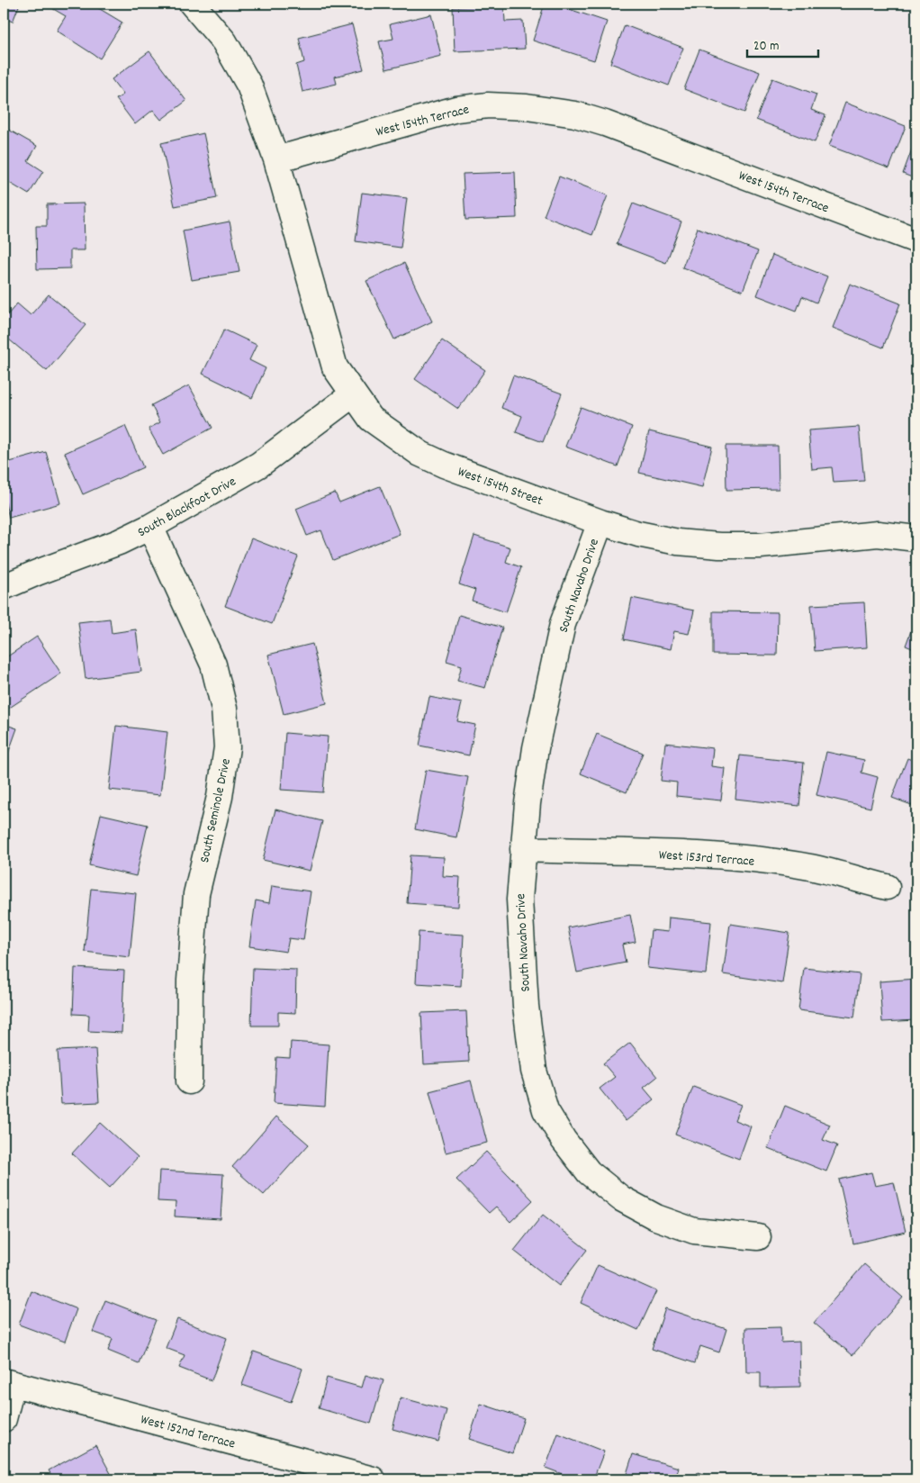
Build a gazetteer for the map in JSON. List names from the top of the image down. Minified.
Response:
{"streets":{"street":["West 154th Terrace","West 154th Street","South Blackfoot Drive","South Navaho Drive","South Seminole Drive","West 153rd Terrace","West 152nd Terrace"]},"crossings":[["West 154th Terrace","West 154th Street"],["West 154th Street","South Blackfoot Drive"],["West 154th Street","South Navaho Drive"],["South Blackfoot Drive","South Seminole Drive"],["South Navaho Drive","West 153rd Terrace"]],"scale_bar":"20 m"}
